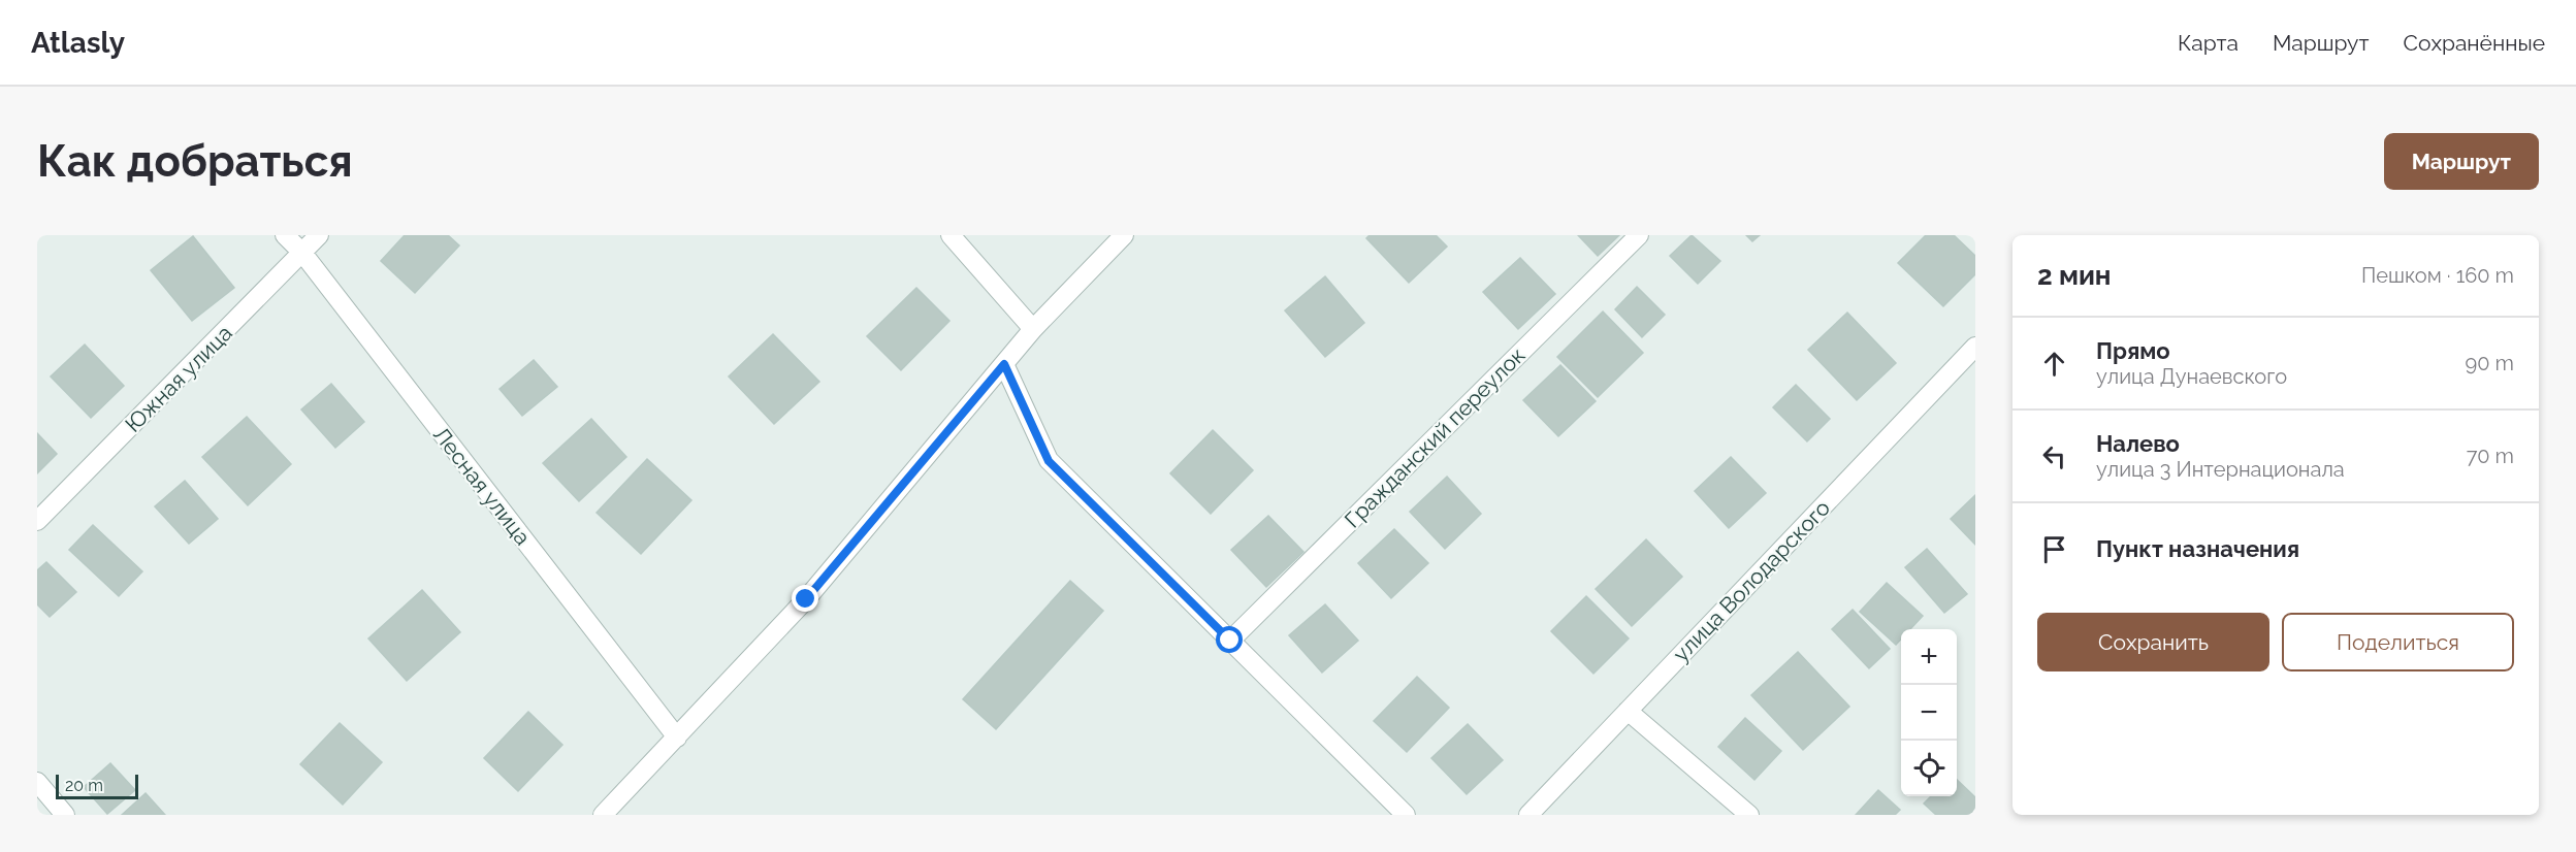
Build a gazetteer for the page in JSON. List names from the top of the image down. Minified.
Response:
{"streets":{"street":["Южная улица","Гражданский переулок","Лесная улица","улица Володарского"]},"crossings":[["Южная улица","Лесная улица"]],"scale_bar":"20 m","page":{"header":"Atlasly","nav":["Карта","Маршрут","Сохранённые"],"buttons":["Маршрут",["Сохранить","Поделиться"]],"title":"Как добраться","heading":["2 мин","Пешком · 160 m"],"list":[["Прямо","улица Дунаевского","90 m"],["Налево","улица 3 Интернационала","70 m"],"Пункт назначения"],"map_buttons":["+","−"],"scale":"20 m"}}
